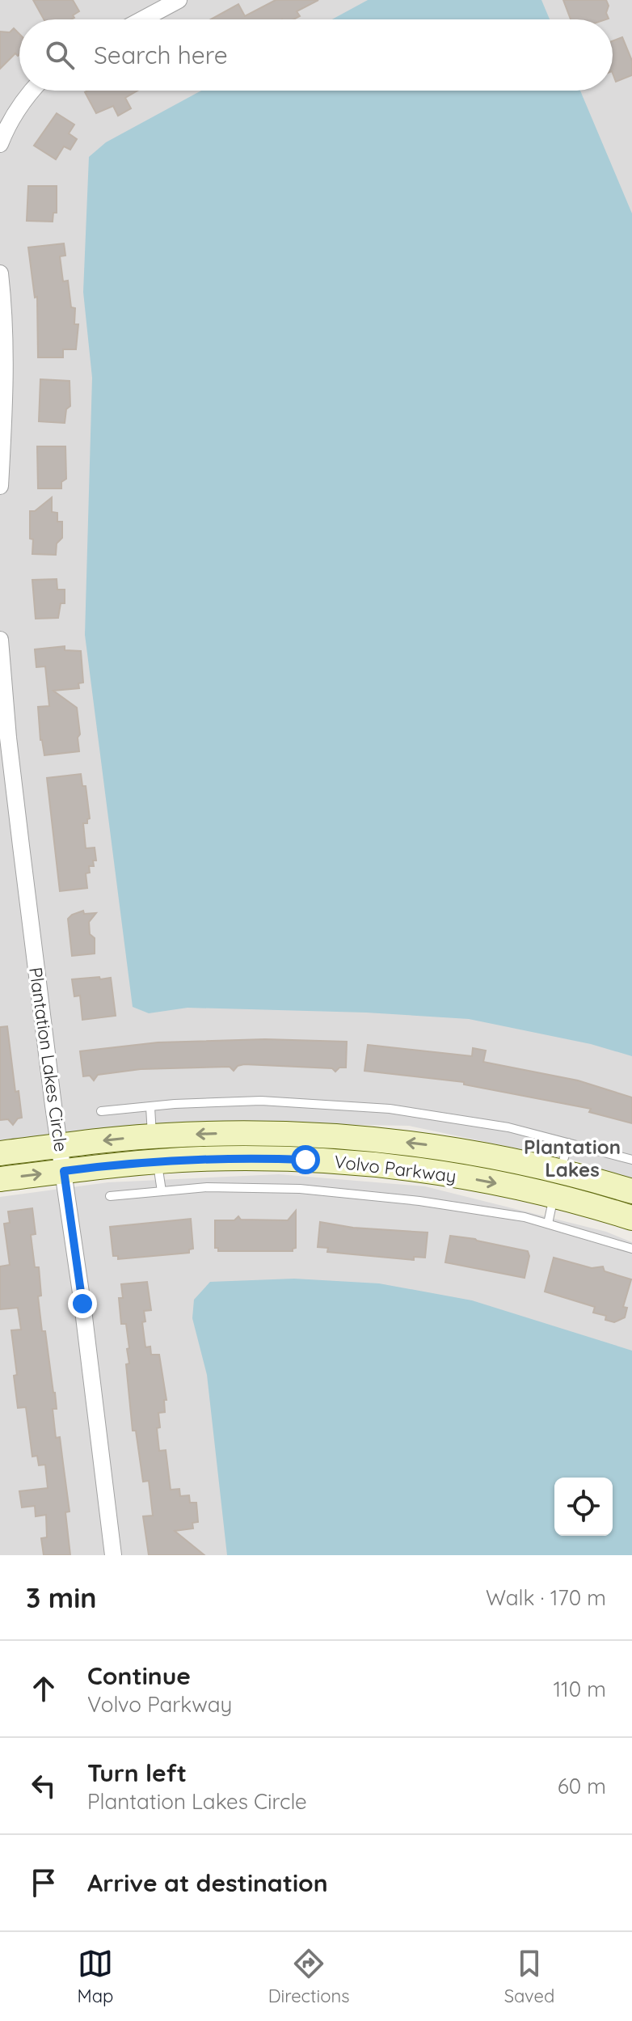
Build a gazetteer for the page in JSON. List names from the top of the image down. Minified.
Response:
{"streets":{"main road":["Volvo Parkway"],"street":["Plantation Lakes Circle"]},"crossings":[["Plantation Lakes Circle","Volvo Parkway"]],"districts":["Plantation Lakes"],"page":{"search":"Search here","heading":["3 min","Walk · 170 m"],"list":[["Continue","Volvo Parkway","110 m"],["Turn left","Plantation Lakes Circle","60 m"],"Arrive at destination"],"nav":["Map","Directions","Saved"]}}
